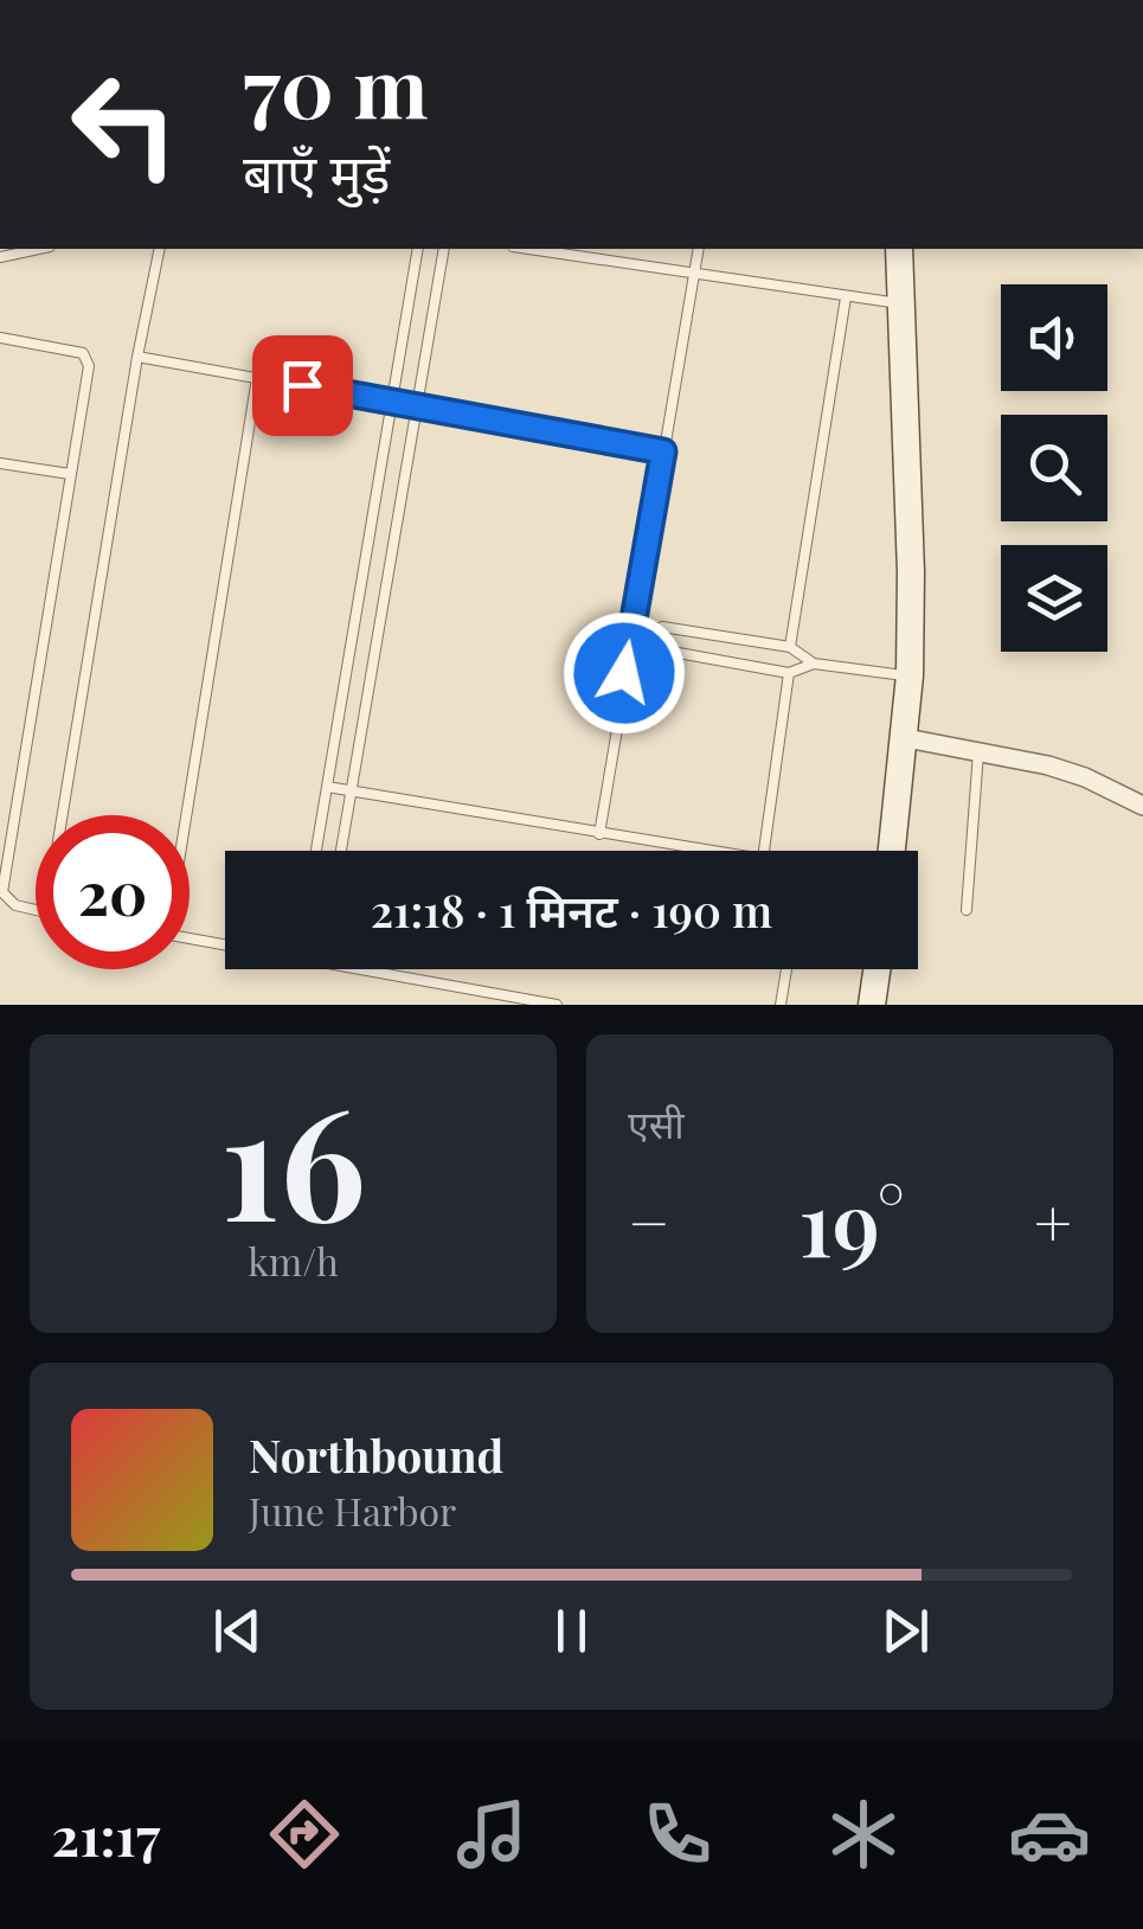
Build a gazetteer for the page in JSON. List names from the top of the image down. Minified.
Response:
{"page":{"turn":["70 m","बाएँ मुड़ें"],"limit":"20","trip":"21:18 · 1 मिनट · 190 m","tile":[["16","km/h"],"एसी"],"heat":["−","19°","+"],"song":["Northbound","June Harbor"],"tabs":"21:17"}}
